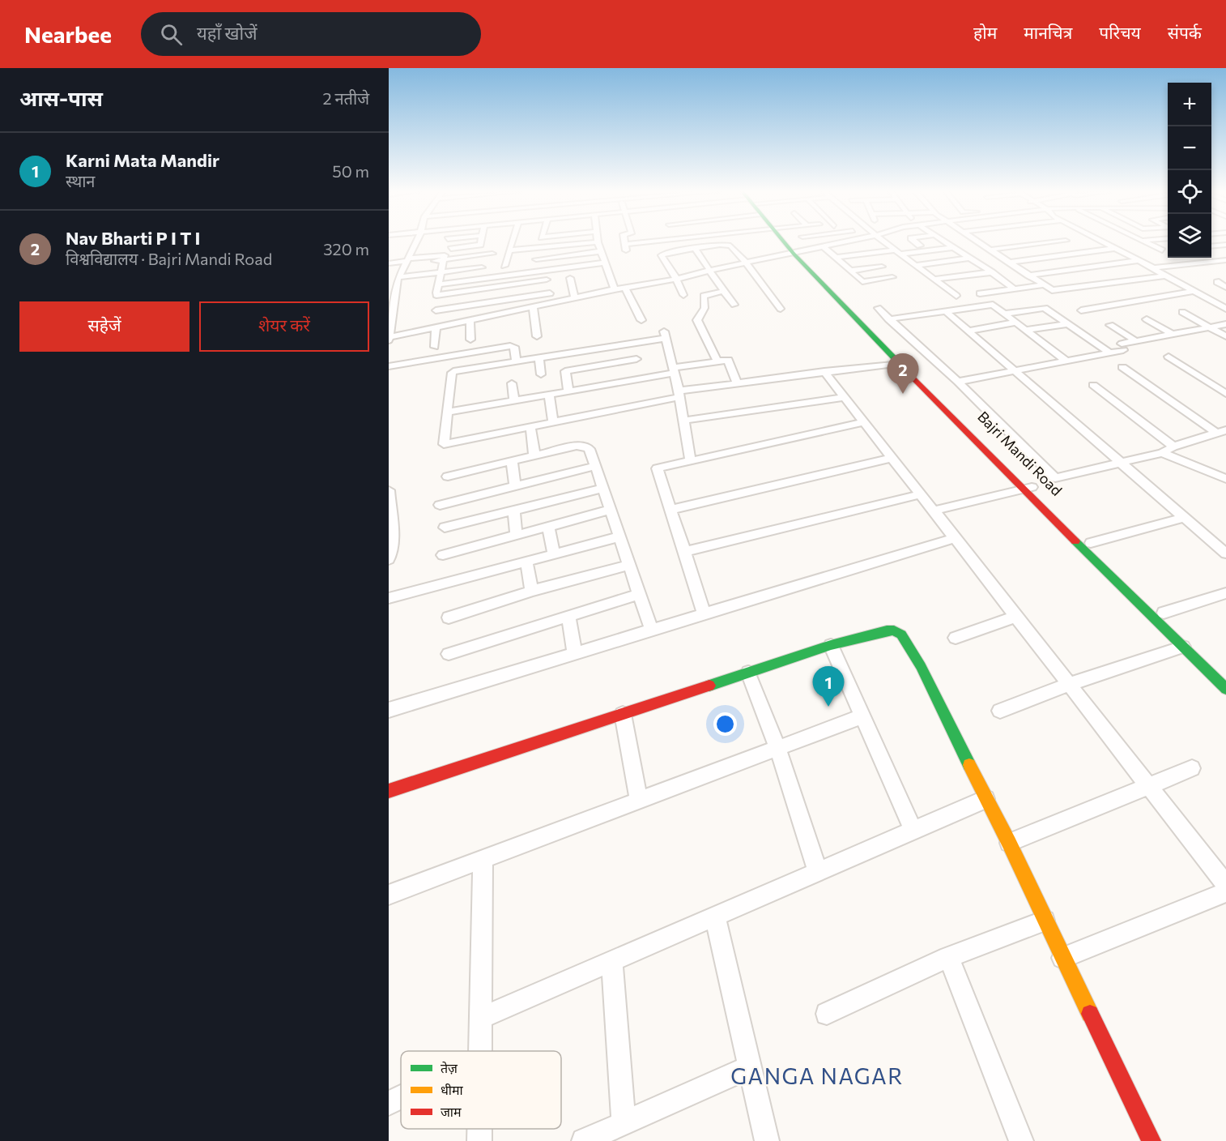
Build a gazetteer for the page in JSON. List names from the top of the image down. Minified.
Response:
{"streets":{"street":["Bajri Mandi Road"]},"districts":["GANGA NAGAR"],"legend":["तेज़","धीमा","जाम"],"page":{"header":"Nearbee","search":"यहाँ खोजें","nav":["होम","मानचित्र","परिचय","संपर्क"],"heading":["आस-पास","2 नतीजे"],"map_buttons":["+","−"],"list":[{"mark":"1","name":"Karni Mata Mandir","note":"स्थान","value":"50 m"},{"mark":"2","name":"Nav Bharti P I T I","note":"विश्वविद्यालय · Bajri Mandi Road","value":"320 m"}],"buttons":["सहेजें","शेयर करें"],"pins":["2","1"]}}
